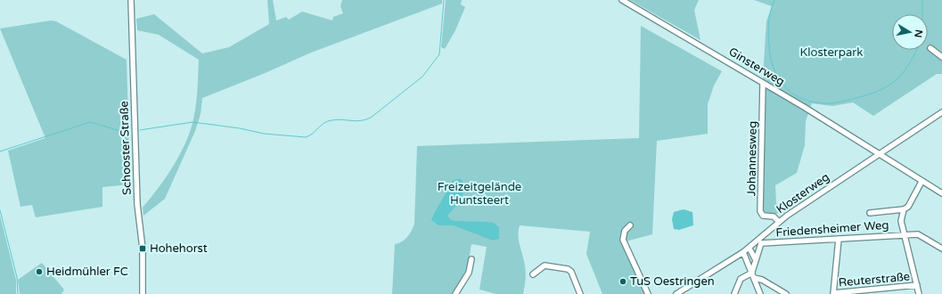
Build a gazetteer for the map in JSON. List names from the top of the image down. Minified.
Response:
{"streets":{"street":["Ginsterweg","Schooster Straße","Johannesweg","Klosterweg","Friedensheimer Weg","Reuterstraße"]},"crossings":[["Ginsterweg","Johannesweg"],["Ginsterweg","Klosterweg"],["Johannesweg","Klosterweg"],["Klosterweg","Friedensheimer Weg"]],"parks":["Klosterpark","Freizeitgelände Huntsteert"],"places":{"transit":["Hohehorst"],"other":["Heidmühler FC","TuS Oestringen"]},"north":"right"}
